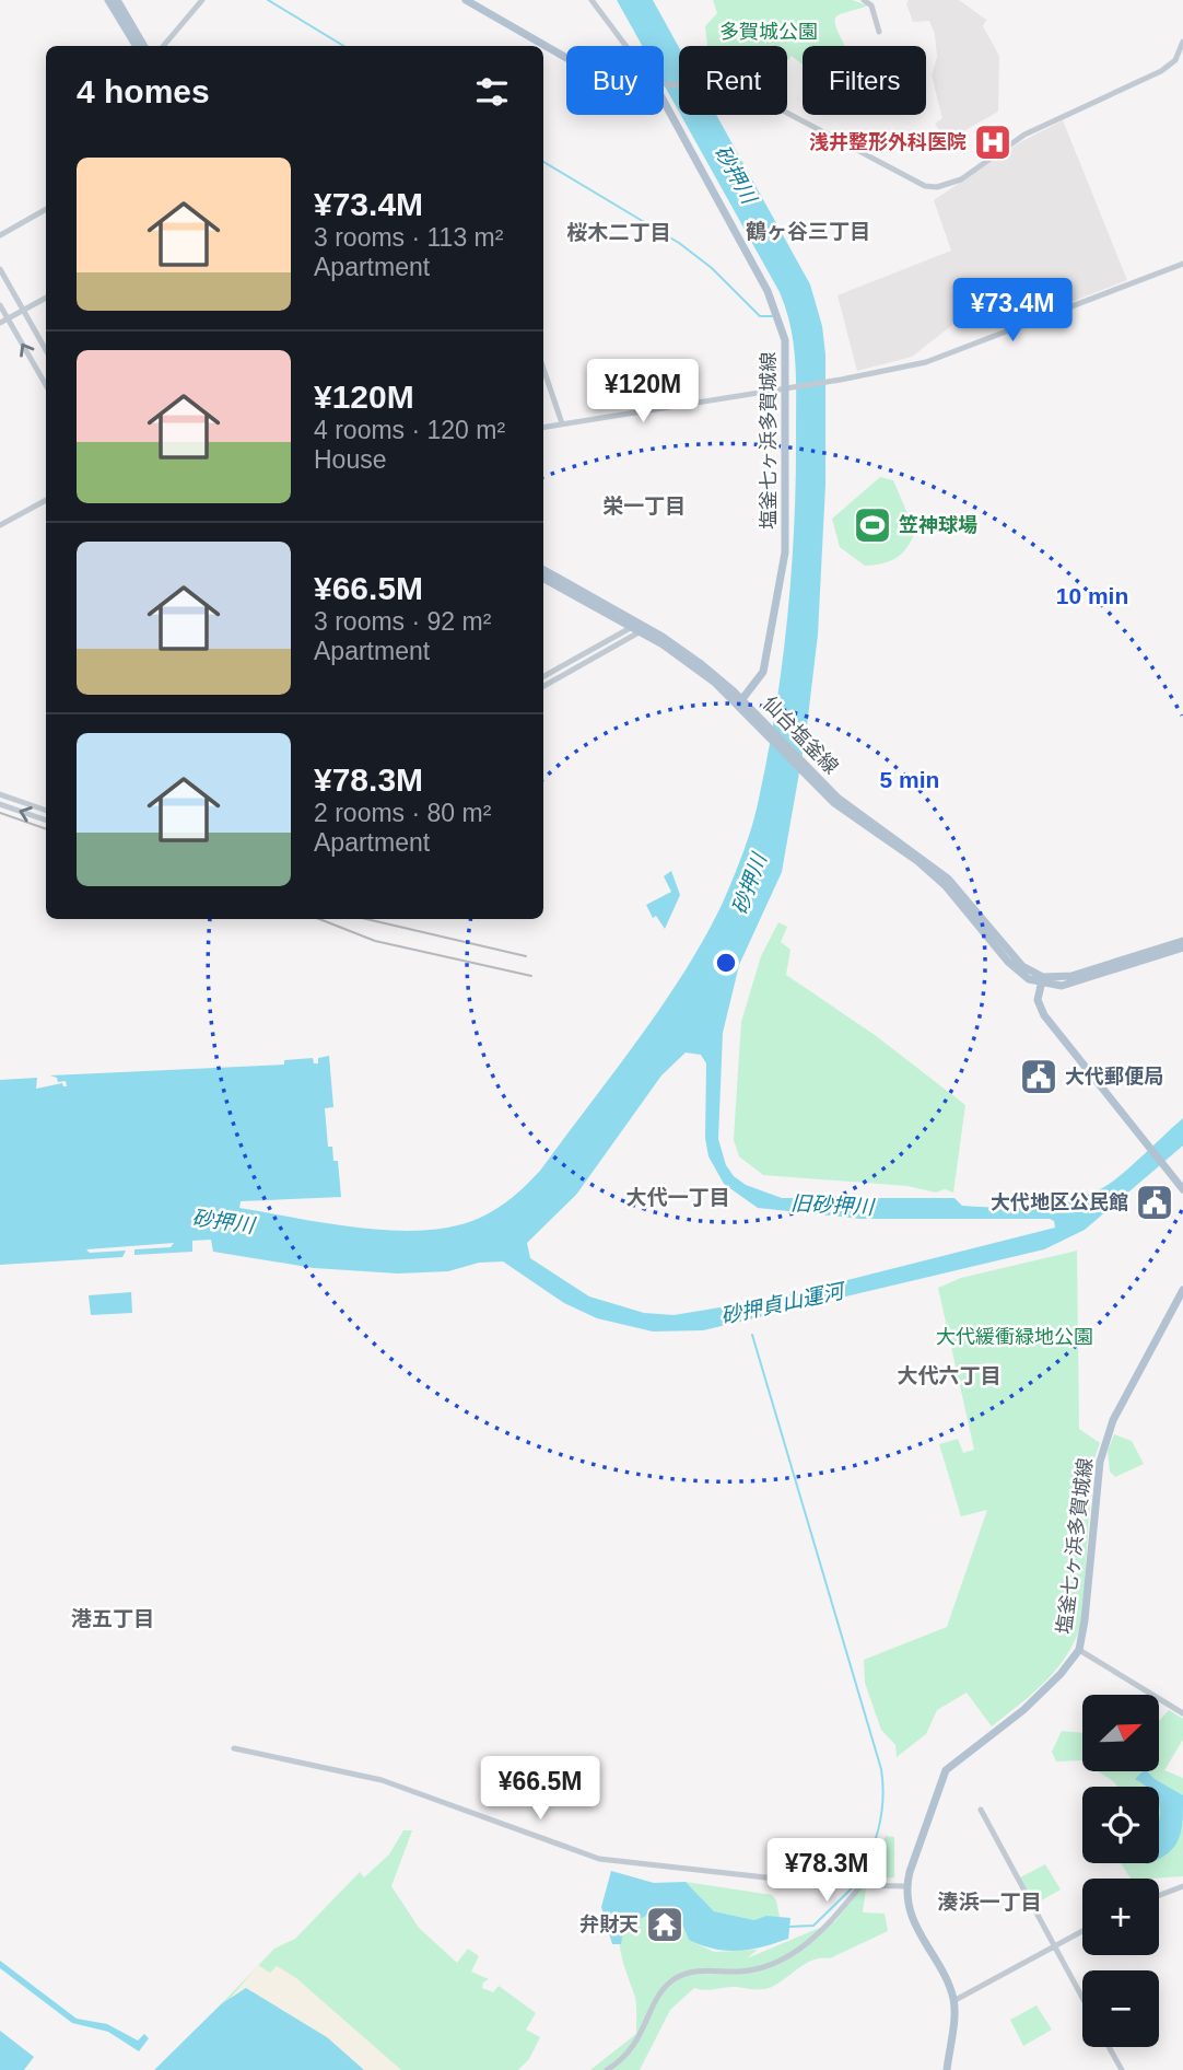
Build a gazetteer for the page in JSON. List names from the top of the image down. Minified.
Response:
{"streets":{"main road":["塩釜七ヶ浜多賀城線","仙台塩釜線"]},"crossings":[["塩釜七ヶ浜多賀城線","仙台塩釜線"]],"districts":["鶴ヶ谷三丁目","桜木二丁目","栄一丁目","大代一丁目","大代六丁目","港五丁目","湊浜一丁目"],"water":["砂押川","旧砂押川","砂押貞山運河"],"parks":["多賀城公園","大代緩衝緑地公園"],"places":{"hospital":["浅井整形外科医院"],"sports":["笠神球場"],"public building":["大代郵便局","大代地区公民館"],"temple":["弁財天"]},"north":"top right","page":{"chip":["Buy","Rent","Filters"],"heading":"4 homes","list":[{"name":"¥73.4M","note":"3 rooms · 113 m² · Apartment"},{"name":"¥120M","note":"4 rooms · 120 m² · House"},{"name":"¥66.5M","note":"3 rooms · 92 m² · Apartment"},{"name":"¥78.3M","note":"2 rooms · 80 m² · Apartment"}],"price":["¥73.4M","¥120M","¥66.5M","¥78.3M"],"map_buttons":["+","−"]},"rings":["10 min","5 min"]}
